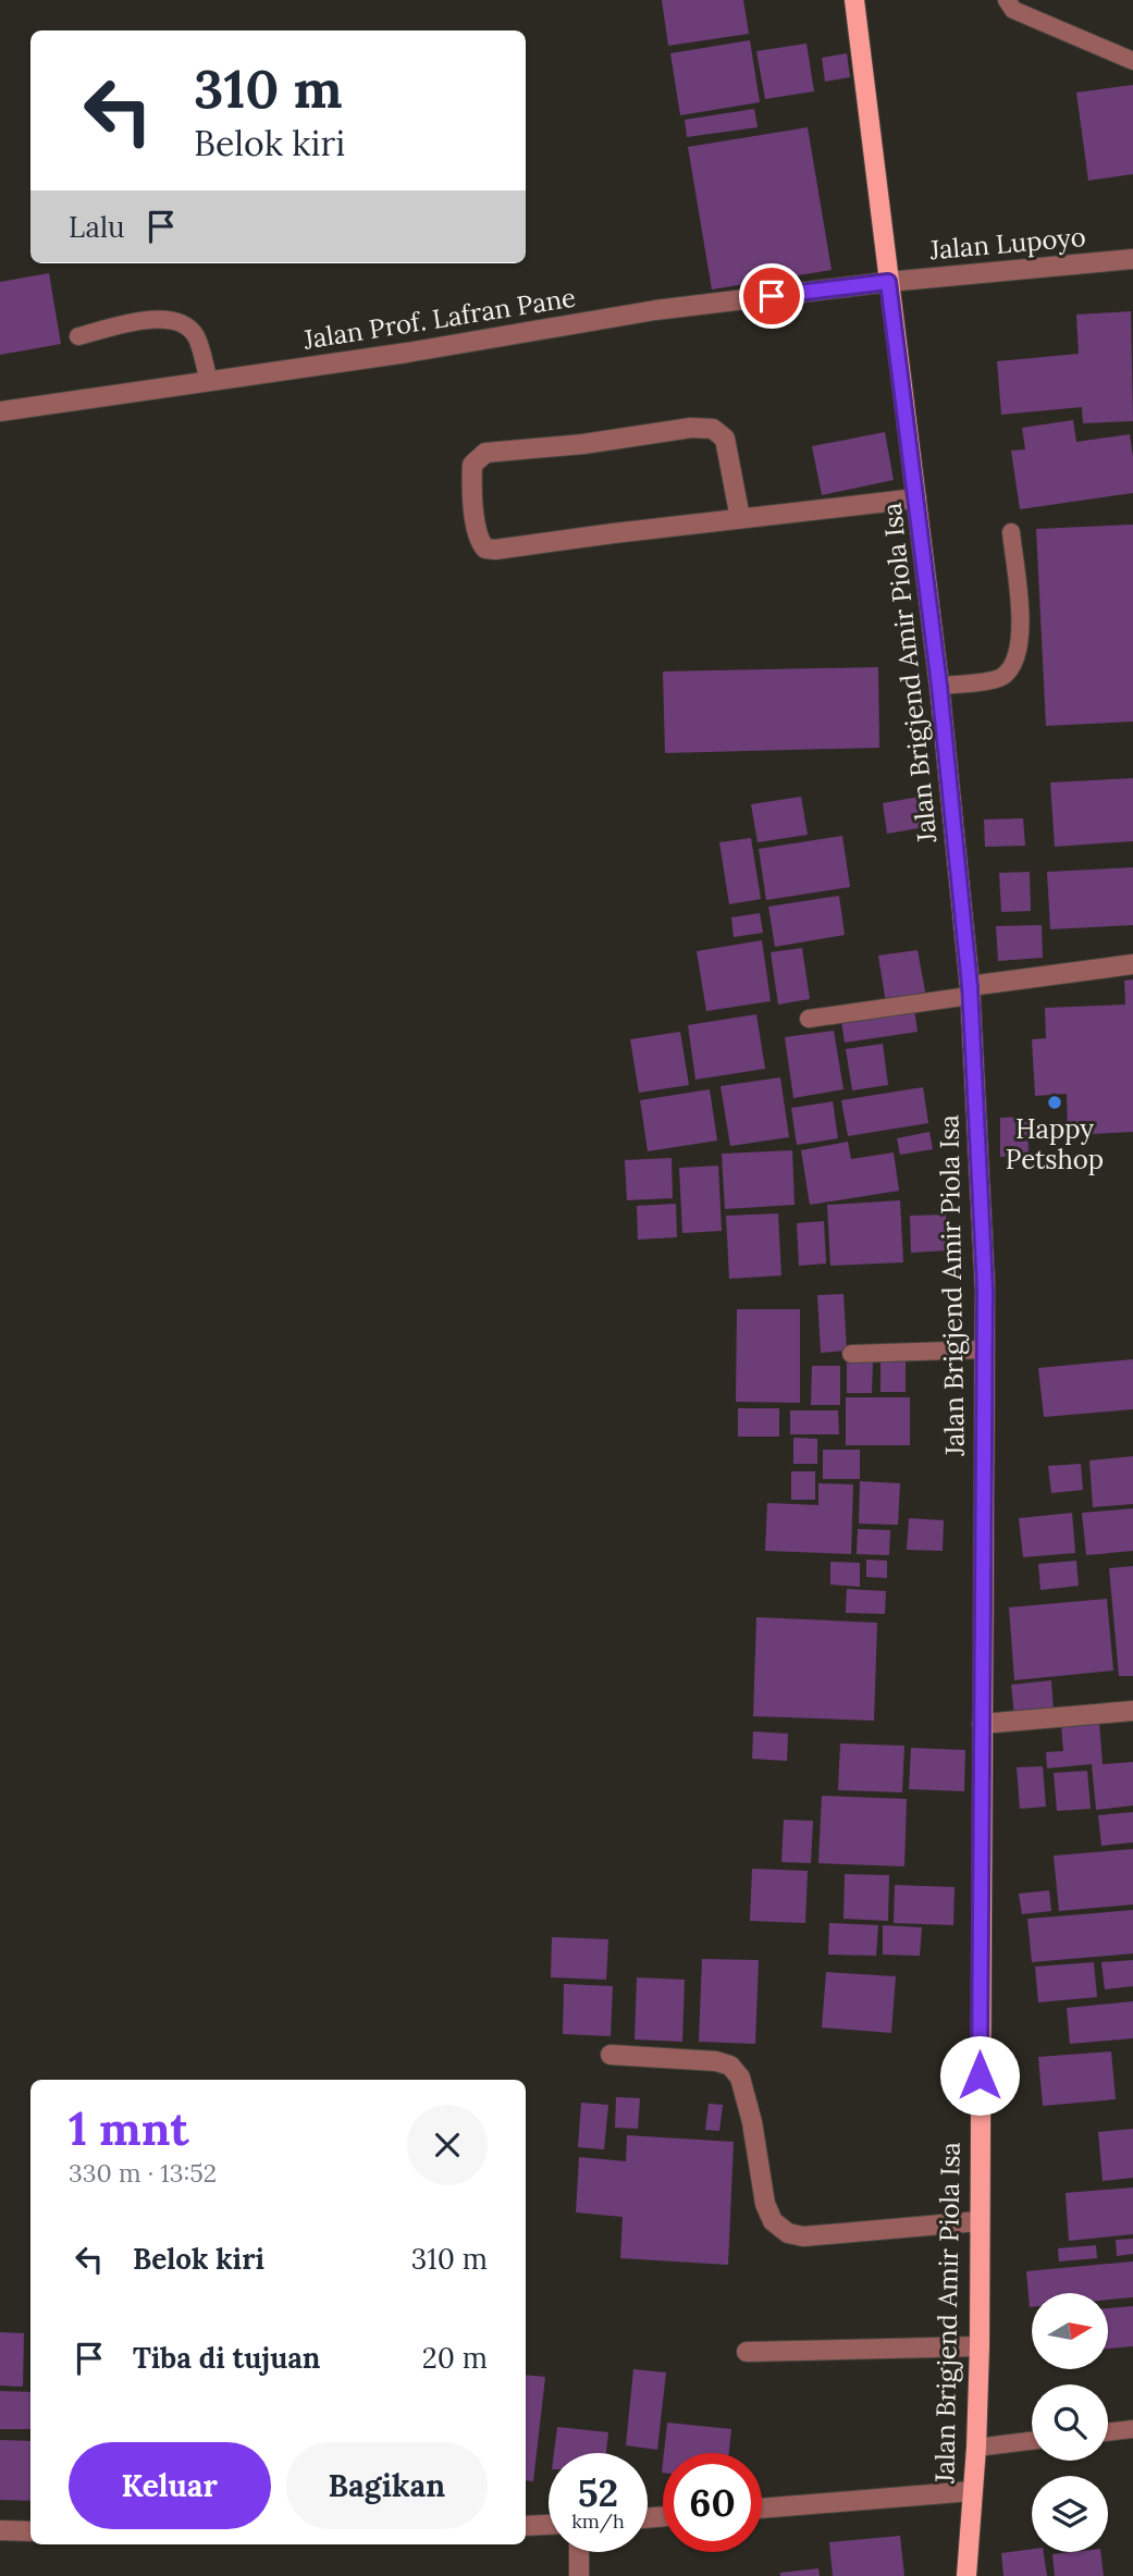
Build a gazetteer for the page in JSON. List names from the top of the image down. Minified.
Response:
{"streets":{"main road":["Jalan Brigjend Amir Piola Isa"],"street":["Jalan Lupoyo","Jalan Prof. Lafran Pane"]},"crossings":[["Jalan Lupoyo","Jalan Prof. Lafran Pane"],["Jalan Lupoyo","Jalan Brigjend Amir Piola Isa"],["Jalan Prof. Lafran Pane","Jalan Brigjend Amir Piola Isa"]],"places":["Happy Petshop"],"north":"right","page":{"turn":["310 m","Belok kiri"],"then":"Lalu","heading":["1 mnt","330 m · 13:52"],"list":[{"name":"Belok kiri","value":"310 m"},{"name":"Tiba di tujuan","value":"20 m"}],"buttons":["Keluar","Bagikan"],"speed":"52 km/h","limit":"60"}}
